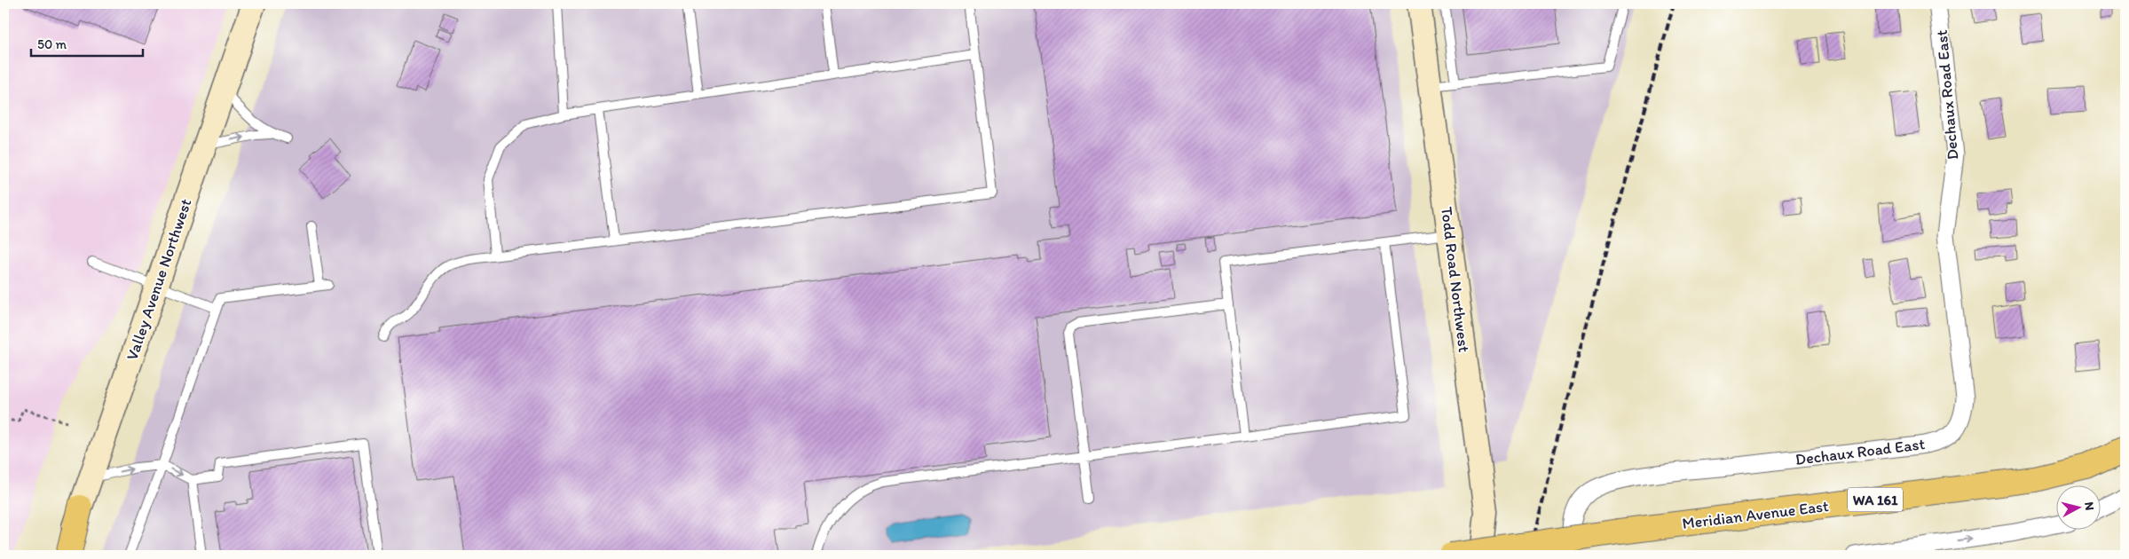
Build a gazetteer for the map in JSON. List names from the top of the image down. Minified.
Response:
{"streets":{"main road":["WA 161","Meridian Avenue East"],"street":["Dechaux Road East","Valley Avenue Northwest","Todd Road Northwest"]},"scale_bar":"50 m","north":"right"}
